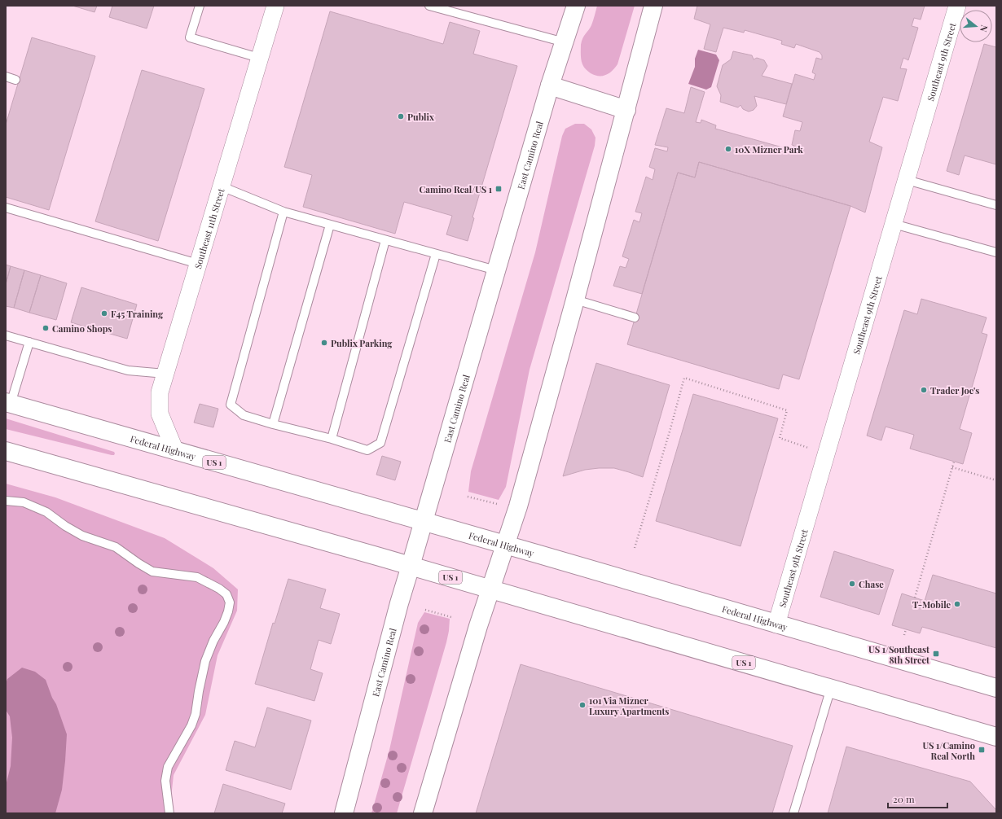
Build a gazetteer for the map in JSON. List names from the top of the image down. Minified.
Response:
{"streets":{"main road":["East Camino Real","Federal Highway","US 1"],"street":["Southeast 9th Street","Southeast 11th Street"]},"crossings":[["Southeast 9th Street","Federal Highway"],["East Camino Real","Federal Highway"],["East Camino Real","US 1"],["Southeast 11th Street","Federal Highway"]],"places":{"other":["Publix","10X Mizner Park","F45 Training","Camino Shops","Publix Parking","Trader Joe's","Chase","T-Mobile","101 Via Mizner Luxury Apartments"],"transit":["Camino Real/US 1","US 1/Southeast 8th Street","US 1/Camino Real North"]},"scale_bar":"20 m","north":"right"}
